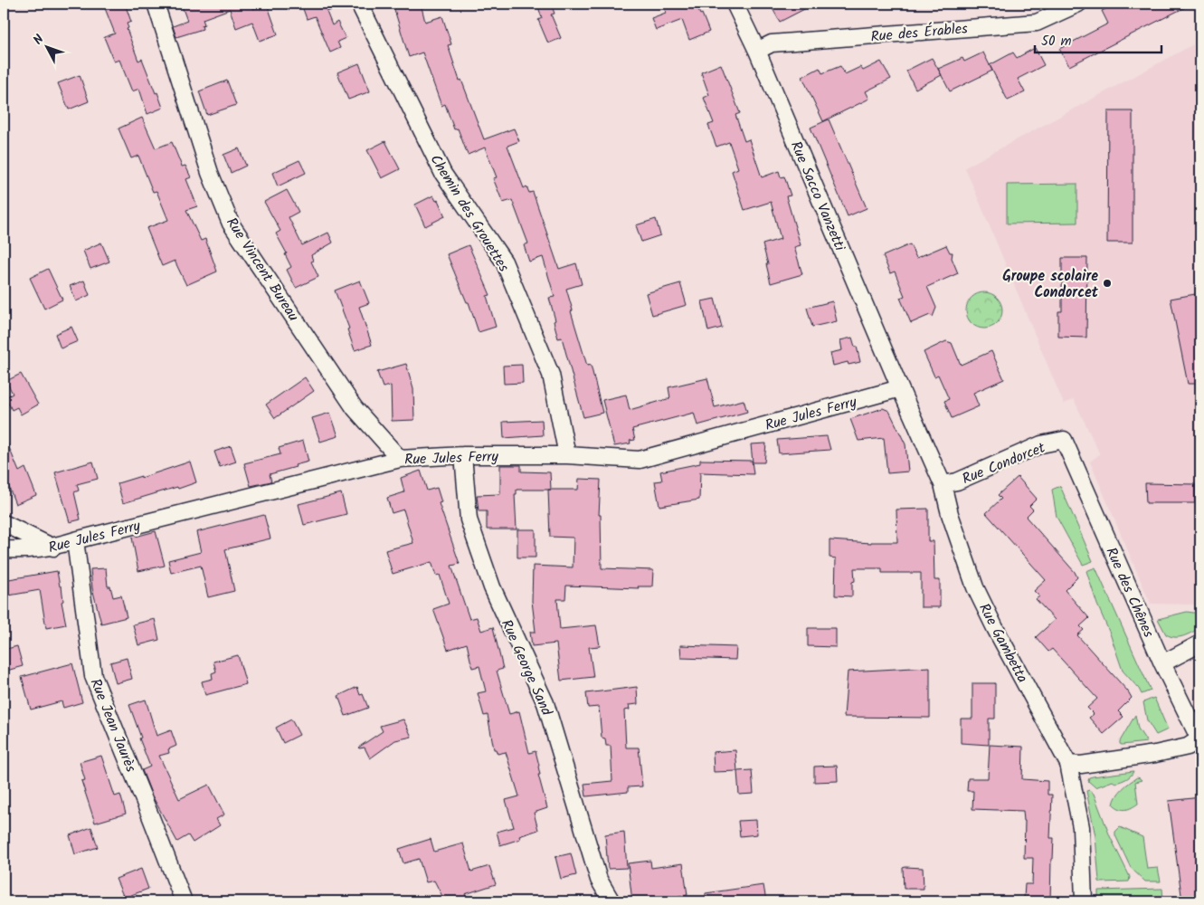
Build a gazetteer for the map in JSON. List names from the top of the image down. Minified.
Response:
{"streets":{"street":["Rue des Érables","Rue Sacco Vanzetti","Chemin des Grouettes","Rue Vincent Bureau","Rue Jules Ferry","Rue Condorcet","Rue des Chênes","Rue Gambetta","Rue George Sand","Rue Jean Jaurès"]},"crossings":[["Rue des Érables","Rue Sacco Vanzetti"],["Rue Sacco Vanzetti","Rue Jules Ferry"],["Rue Sacco Vanzetti","Rue Gambetta"],["Chemin des Grouettes","Rue Jules Ferry"],["Rue Vincent Bureau","Rue Jules Ferry"],["Rue Jules Ferry","Rue Gambetta"],["Rue Jules Ferry","Rue George Sand"],["Rue Jules Ferry","Rue Jean Jaurès"],["Rue Condorcet","Rue des Chênes"],["Rue Condorcet","Rue Gambetta"]],"places":["Groupe scolaire Condorcet"],"scale_bar":"50 m","north":"top left"}
